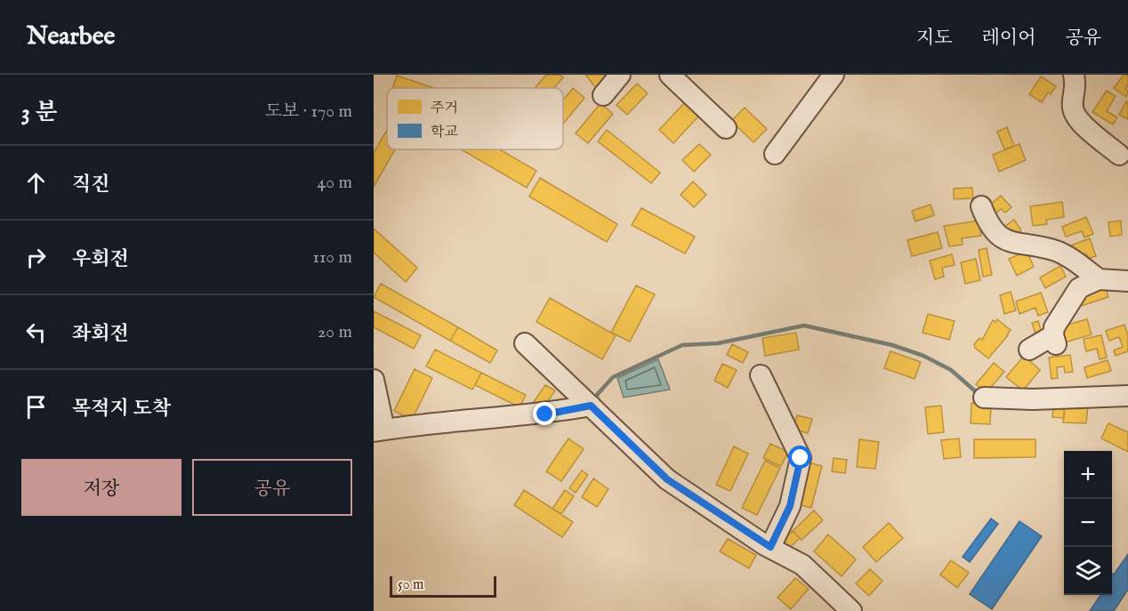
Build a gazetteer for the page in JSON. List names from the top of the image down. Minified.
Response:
{"legend":["주거","학교"],"scale_bar":"50 m","page":{"header":"Nearbee","nav":["지도","레이어","공유"],"heading":["3 분","도보 · 170 m"],"list":[["직진","40 m"],["우회전","110 m"],["좌회전","20 m"],"목적지 도착"],"buttons":["저장","공유"],"map_buttons":["+","−"],"scale":"50 m"}}
